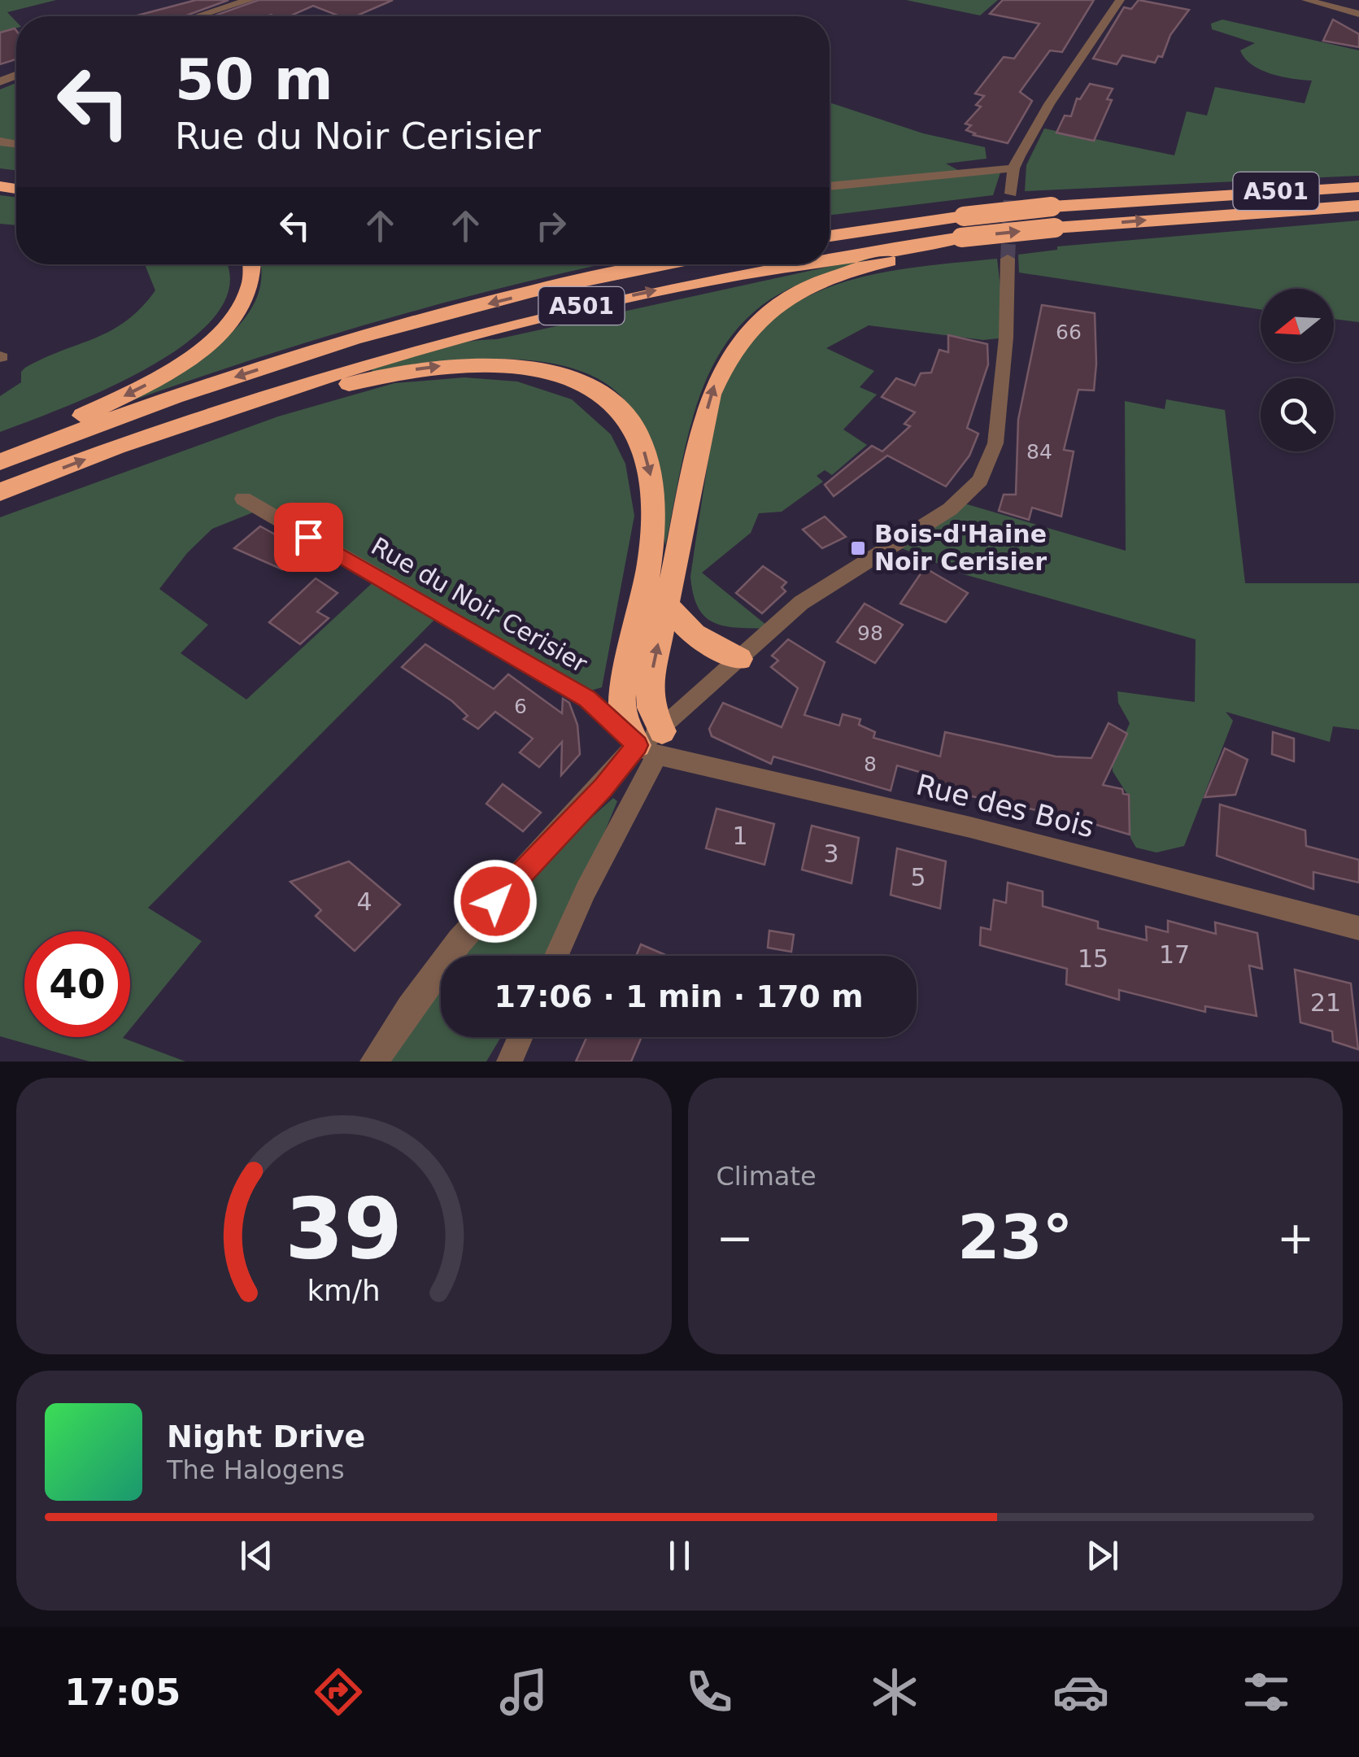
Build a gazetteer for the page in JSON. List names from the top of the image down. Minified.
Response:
{"streets":{"highway":["A501"],"street":["Rue du Noir Cerisier","Rue des Bois"]},"crossings":[["Rue du Noir Cerisier","Rue des Bois"]],"places":{"transit":["Bois-d'Haine Noir Cerisier"]},"house_numbers":["66","84","98","6","8","1","3","5","4","17","15","21"],"north":"left","page":{"turn":["50 m","Rue du Noir Cerisier"],"limit":"40","trip":"17:06 · 1 min · 170 m","tile":"Climate","heat":["−","23°","+"],"song":["Night Drive","The Halogens"],"tabs":"17:05","gauge":["39","km/h"]}}
